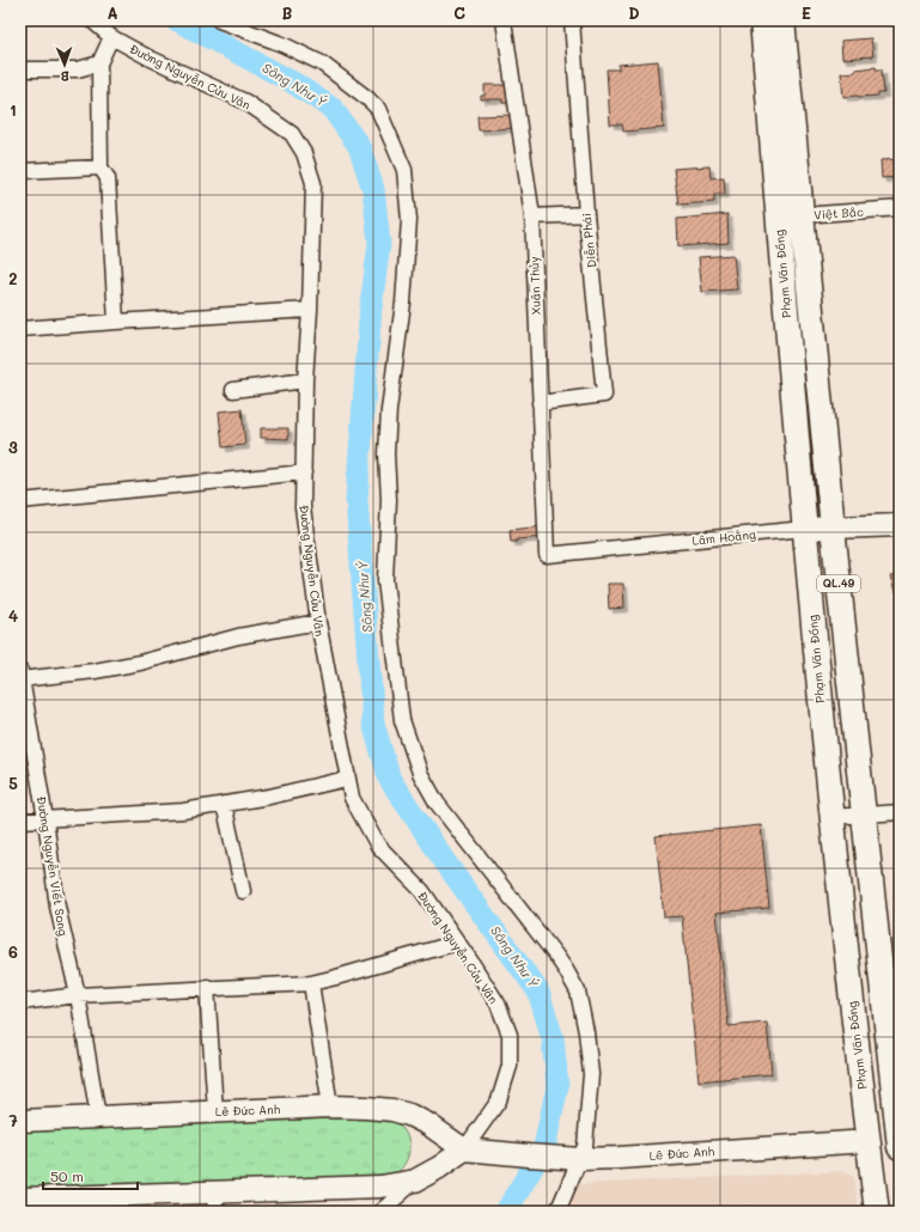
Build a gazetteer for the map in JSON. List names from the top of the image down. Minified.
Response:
{"streets":{"main road":["Phạm Văn Đồng","QL.49"],"street":["Đường Nguyễn Cửu Vân","Việt Bắc","Diễn Phái","Xuân Thủy","Lâm Hoằng","Đường Nguyễn Viết Song","Lê Đức Anh"]},"crossings":[["Đường Nguyễn Cửu Vân","Lê Đức Anh"],["Việt Bắc","Phạm Văn Đồng"],["Diễn Phái","Xuân Thủy"],["Phạm Văn Đồng","Lâm Hoằng"],["Phạm Văn Đồng","Lê Đức Anh"],["Xuân Thủy","Lâm Hoằng"],["Đường Nguyễn Viết Song","Lê Đức Anh"]],"water":["Sông Như Ý"],"scale_bar":"50 m","north":"bottom","grid":{"columns":["A","B","C","D","E"],"rows":["1","2","3","4","5","6","7"]}}
